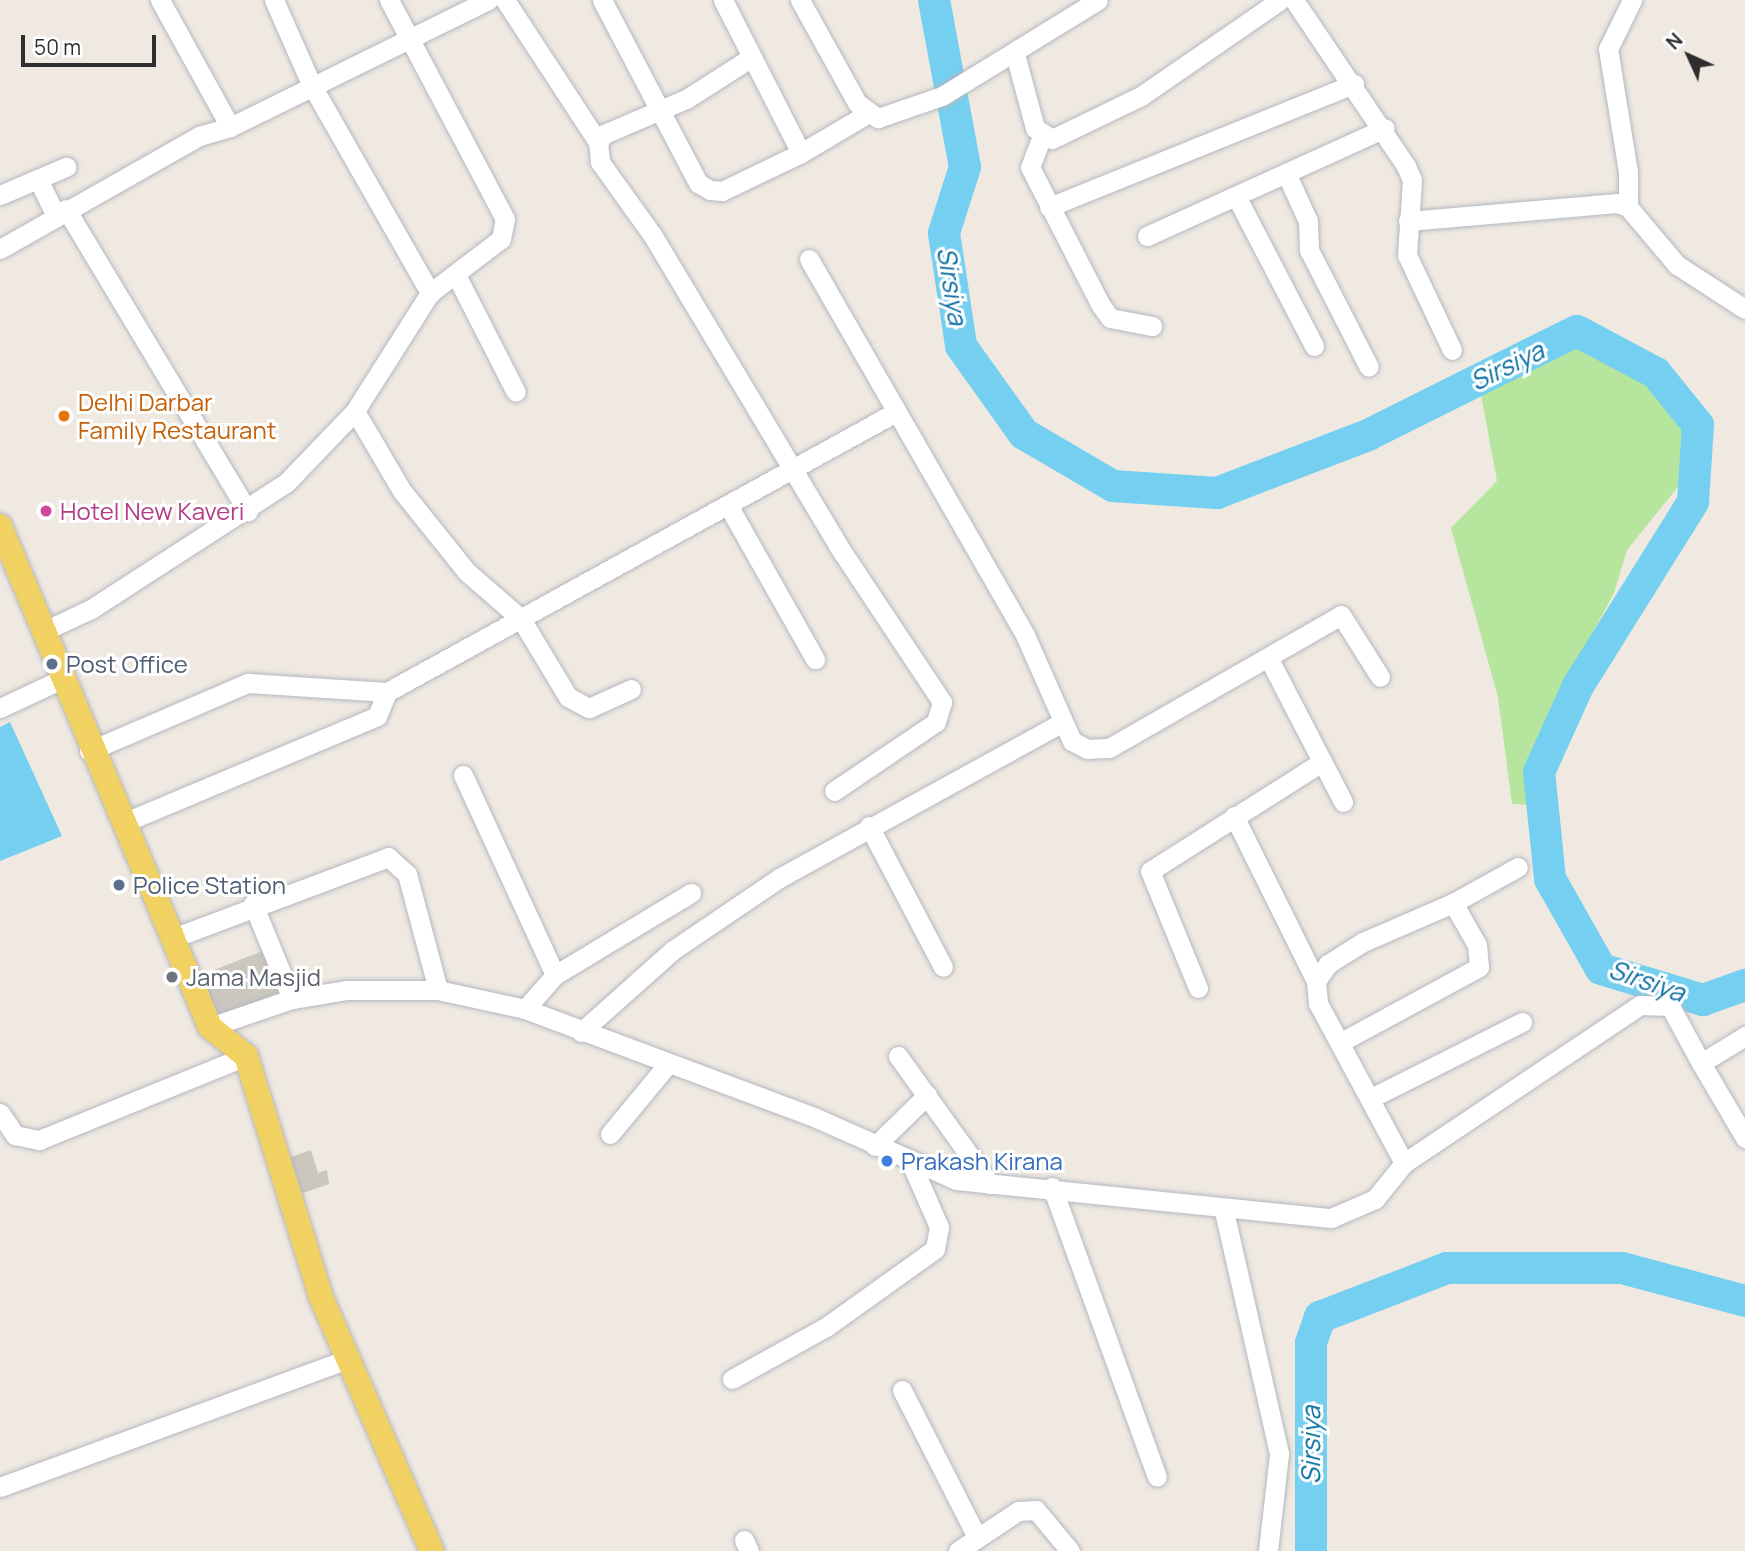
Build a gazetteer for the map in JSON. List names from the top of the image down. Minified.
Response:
{"water":["Sirsiya"],"places":["Delhi Darbar Family Restaurant","Hotel New Kaveri","Post Office","Police Station","Jama Masjid","Prakash Kirana"],"scale_bar":"50 m","north":"top left"}
